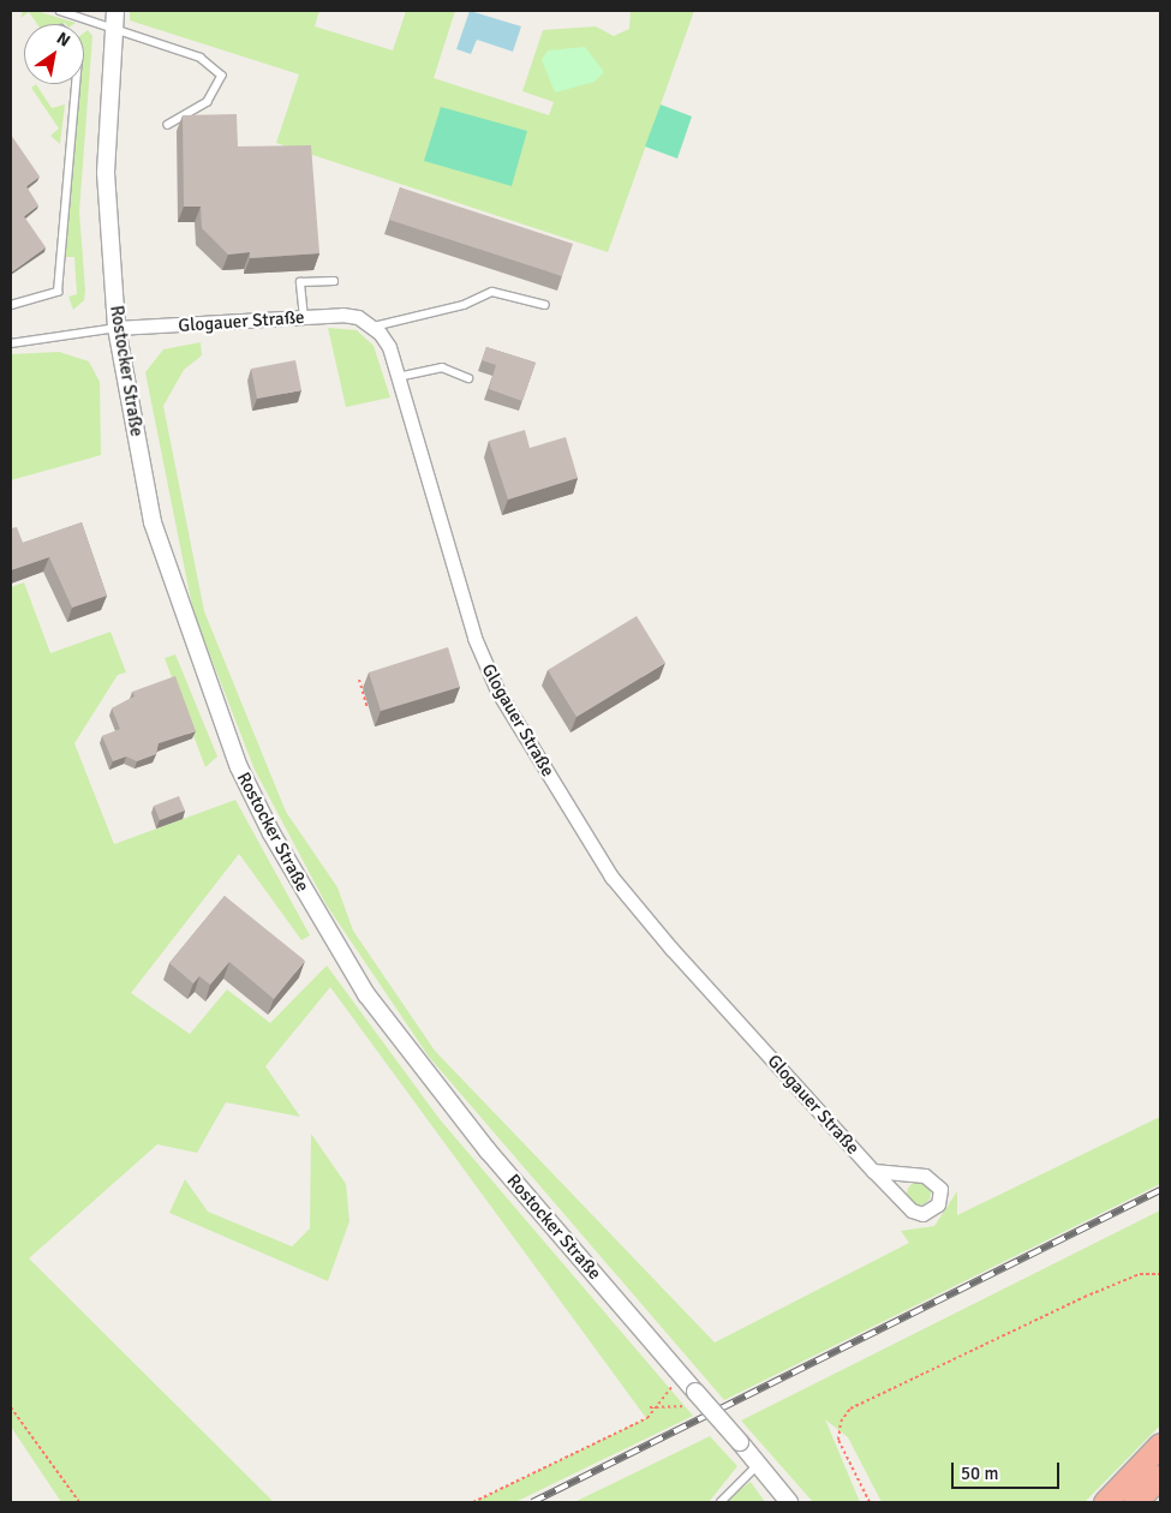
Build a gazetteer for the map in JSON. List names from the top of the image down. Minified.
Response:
{"streets":{"street":["Glogauer Straße","Rostocker Straße"]},"crossings":[["Glogauer Straße","Rostocker Straße"]],"scale_bar":"50 m","north":"top right"}
